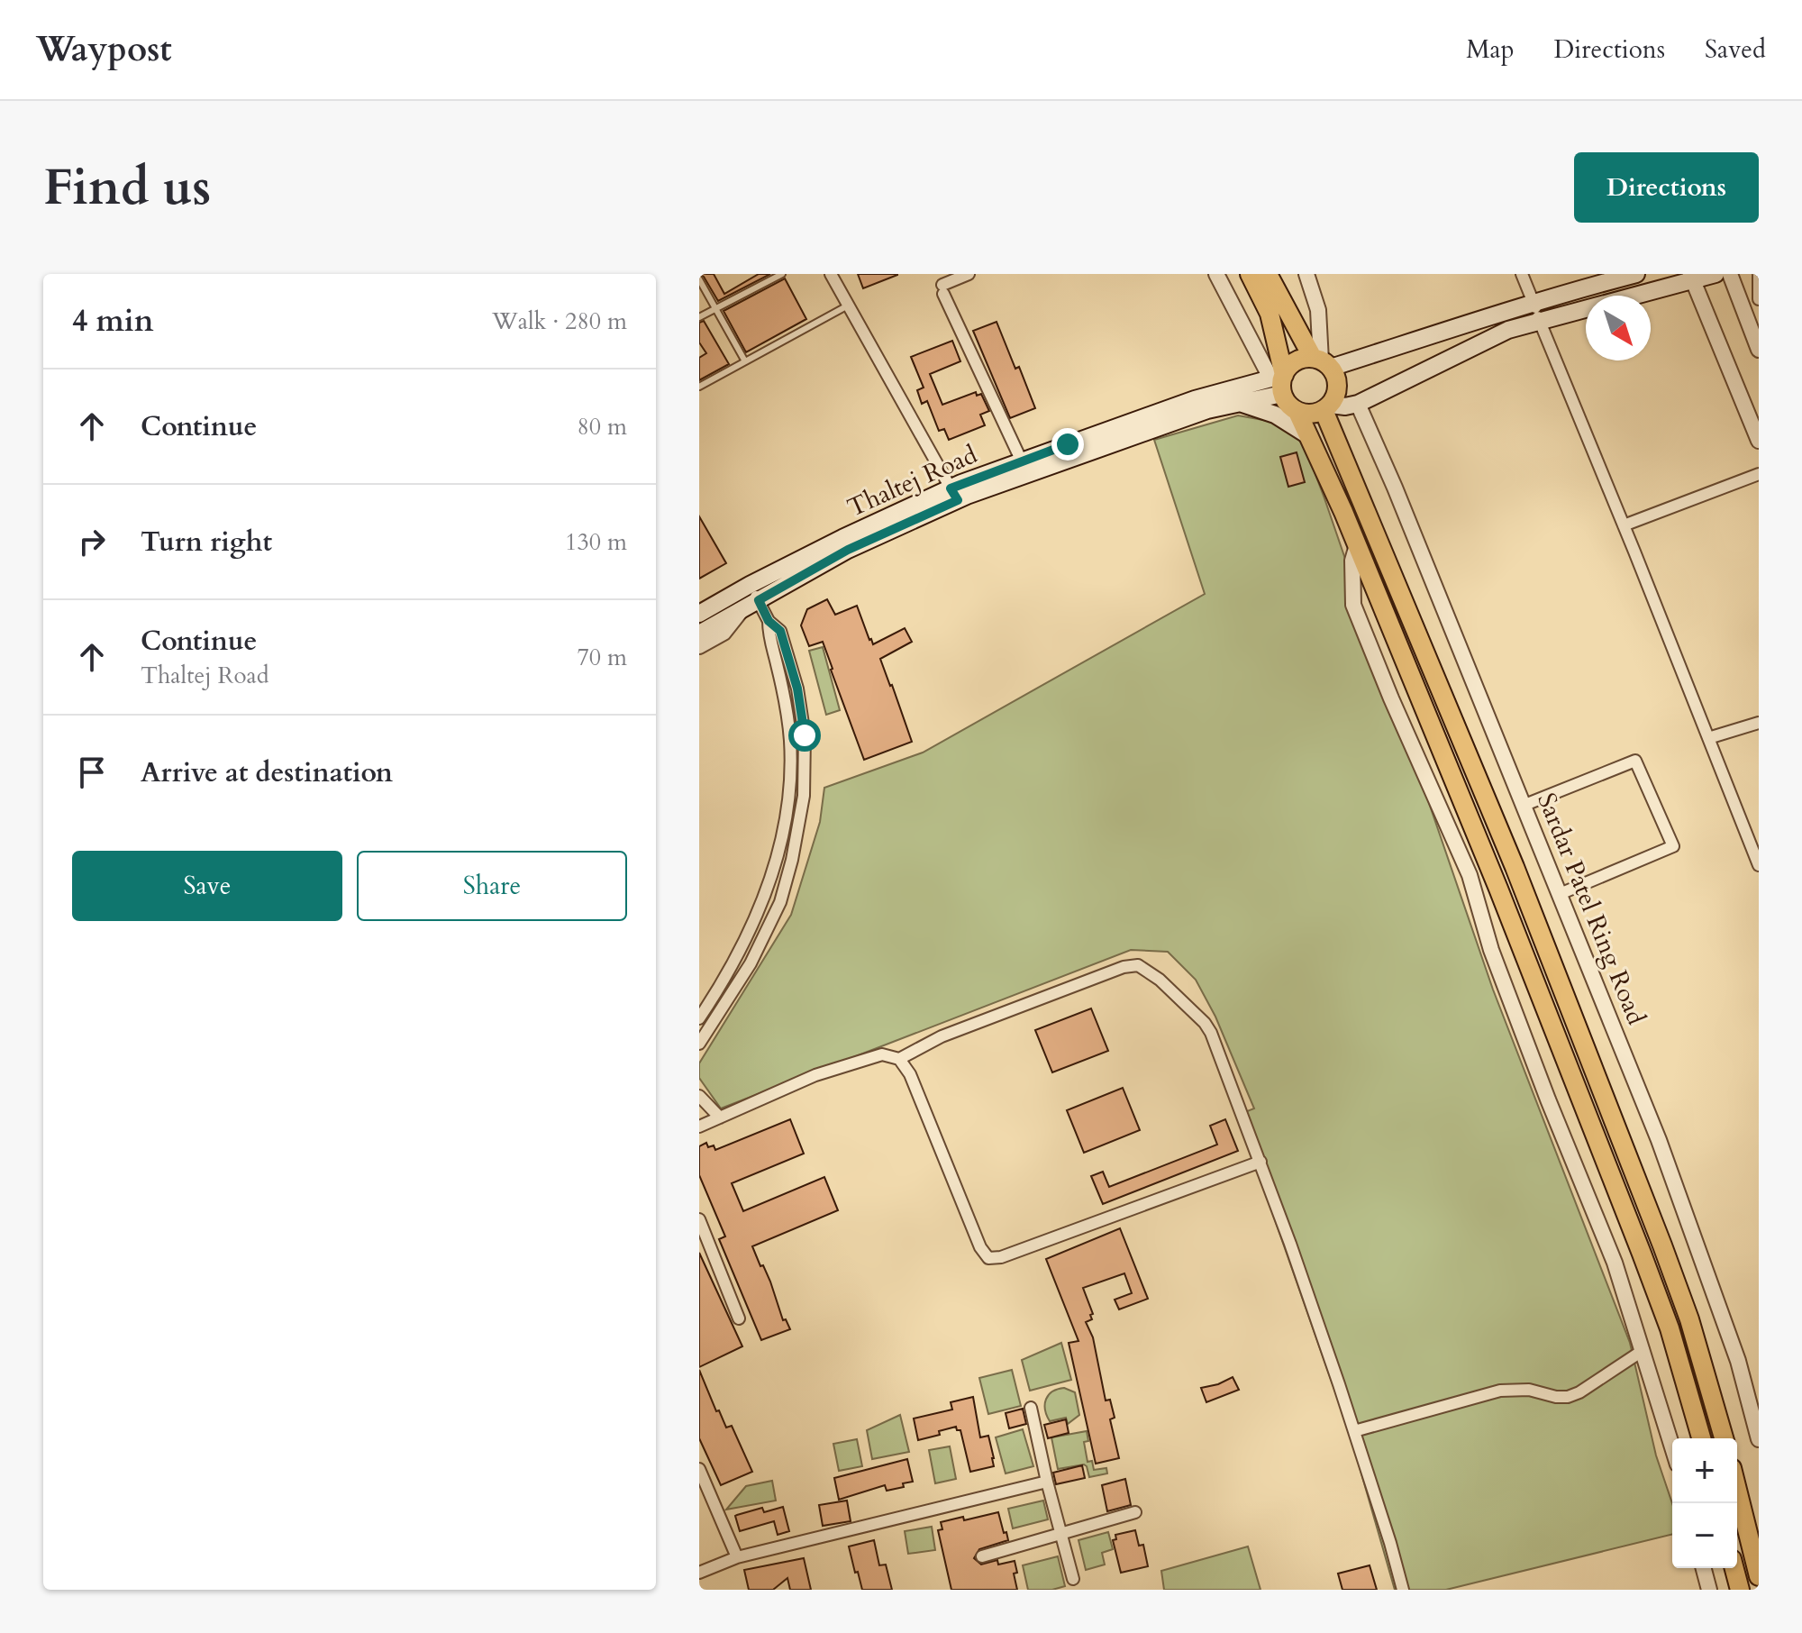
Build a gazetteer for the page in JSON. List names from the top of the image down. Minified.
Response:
{"streets":{"main road":["Thaltej Road"],"street":["Sardar Patel Ring Road"]},"north":"bottom right","page":{"header":"Waypost","nav":["Map","Directions","Saved"],"buttons":["Directions",["Save","Share"]],"title":"Find us","heading":["4 min","Walk · 280 m"],"list":[["Continue","80 m"],["Turn right","130 m"],["Continue","Thaltej Road","70 m"],"Arrive at destination"],"map_buttons":["+","−"]}}
